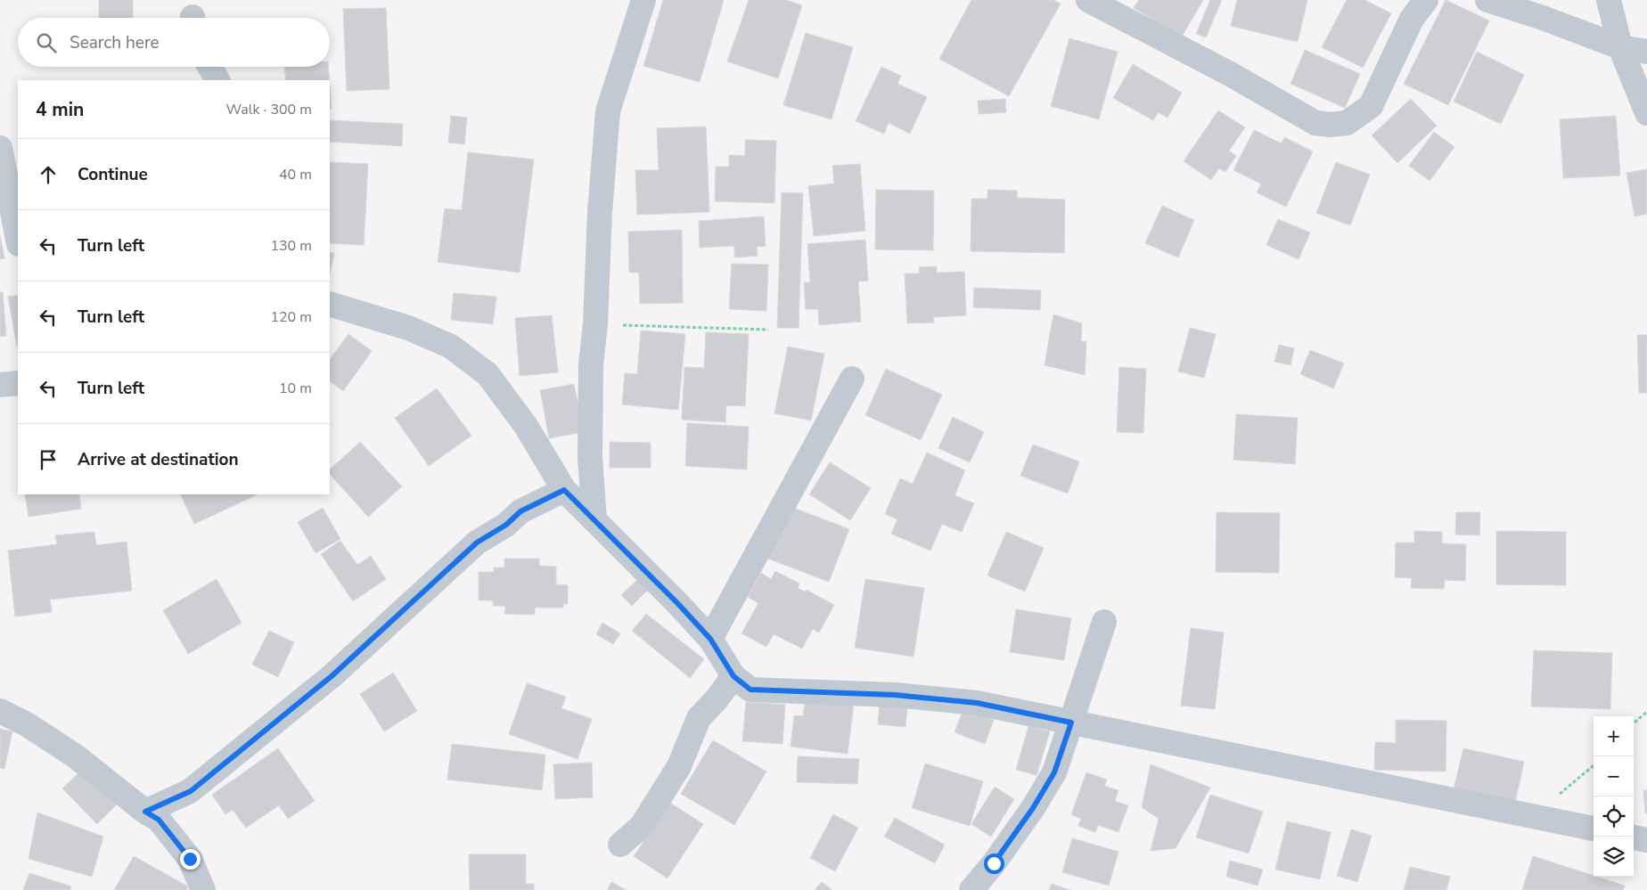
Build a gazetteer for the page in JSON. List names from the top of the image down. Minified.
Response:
{"page":{"search":"Search here","heading":["4 min","Walk · 300 m"],"list":[["Continue","40 m"],["Turn left","130 m"],["Turn left","120 m"],["Turn left","10 m"],"Arrive at destination"],"map_buttons":["+","−"]}}
